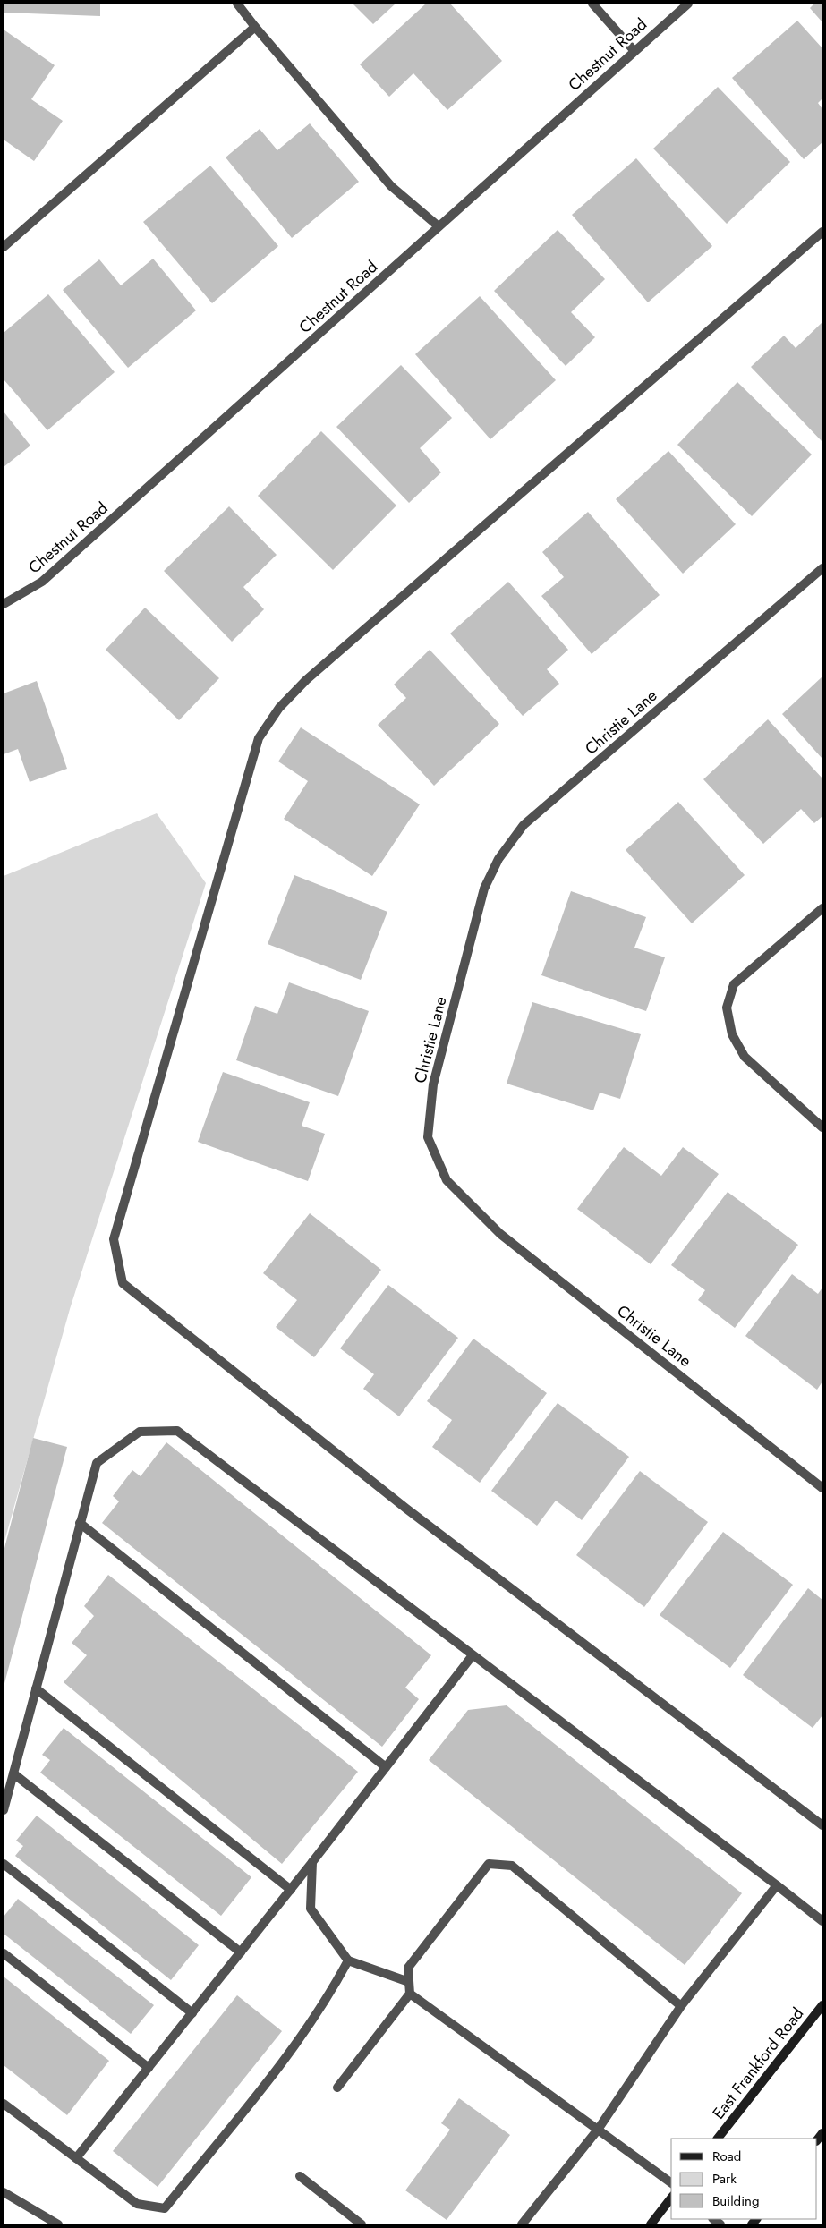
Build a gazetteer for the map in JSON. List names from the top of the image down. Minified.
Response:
{"streets":{"main road":["East Frankford Road"],"street":["Chestnut Road","Christie Lane"]},"legend":["Road","Park","Building"]}
